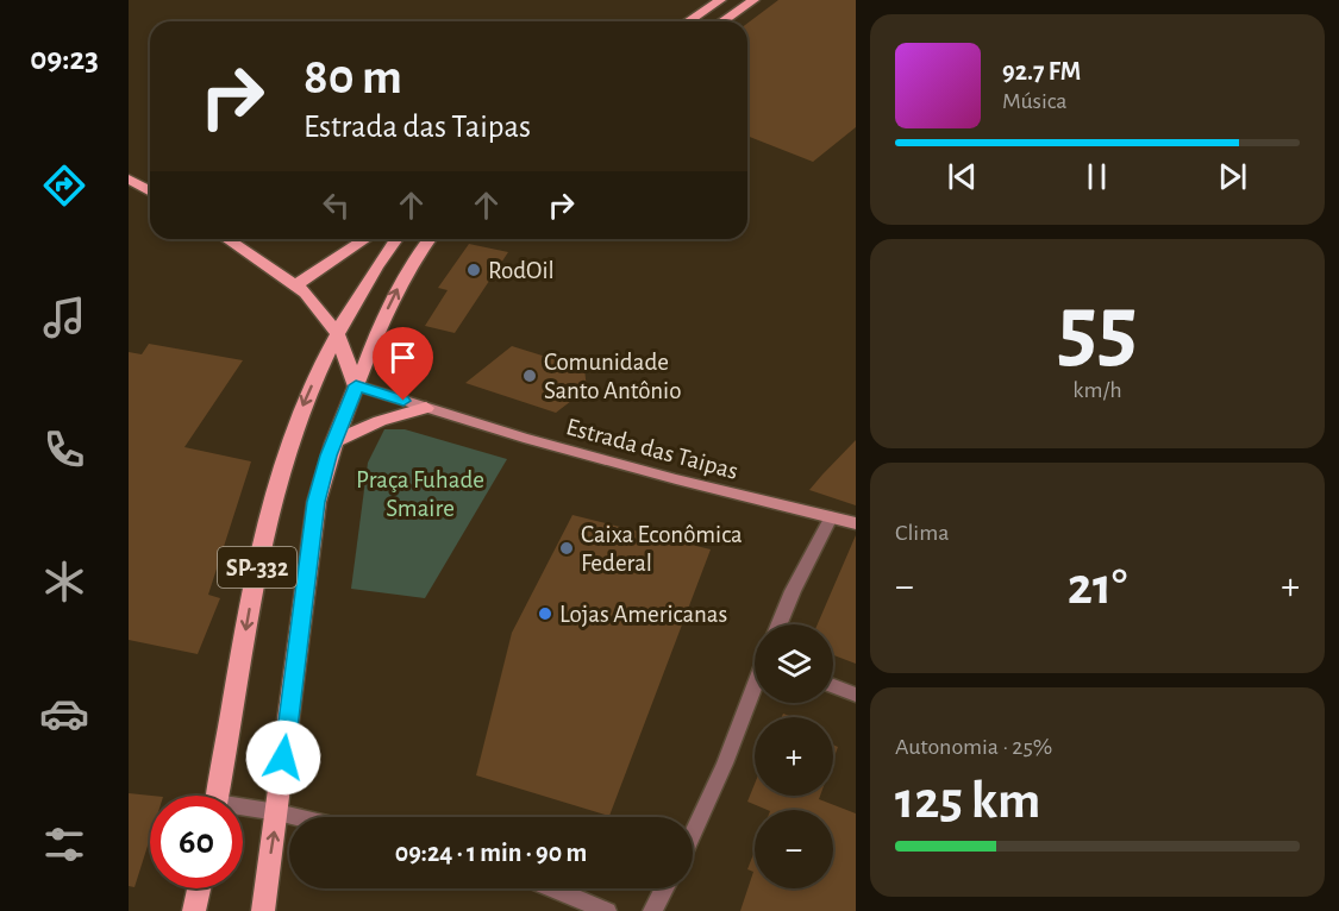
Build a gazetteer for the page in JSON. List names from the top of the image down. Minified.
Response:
{"streets":{"main road":["Estrada das Taipas","SP-332"]},"crossings":[["Estrada das Taipas","SP-332"]],"parks":["Praça Fuhade Smaire"],"places":["RodOil","Comunidade Santo Antônio","Caixa Econômica Federal","Lojas Americanas"],"page":{"tabs":"09:23","turn":["80 m","Estrada das Taipas"],"song":["92.7 FM","Música"],"tile":[["55","km/h"],"Clima",["Autonomia · 25%","125 km"]],"heat":["−","21°","+"],"map_buttons":["+","−"],"limit":"60","trip":"09:24 · 1 min · 90 m"}}
